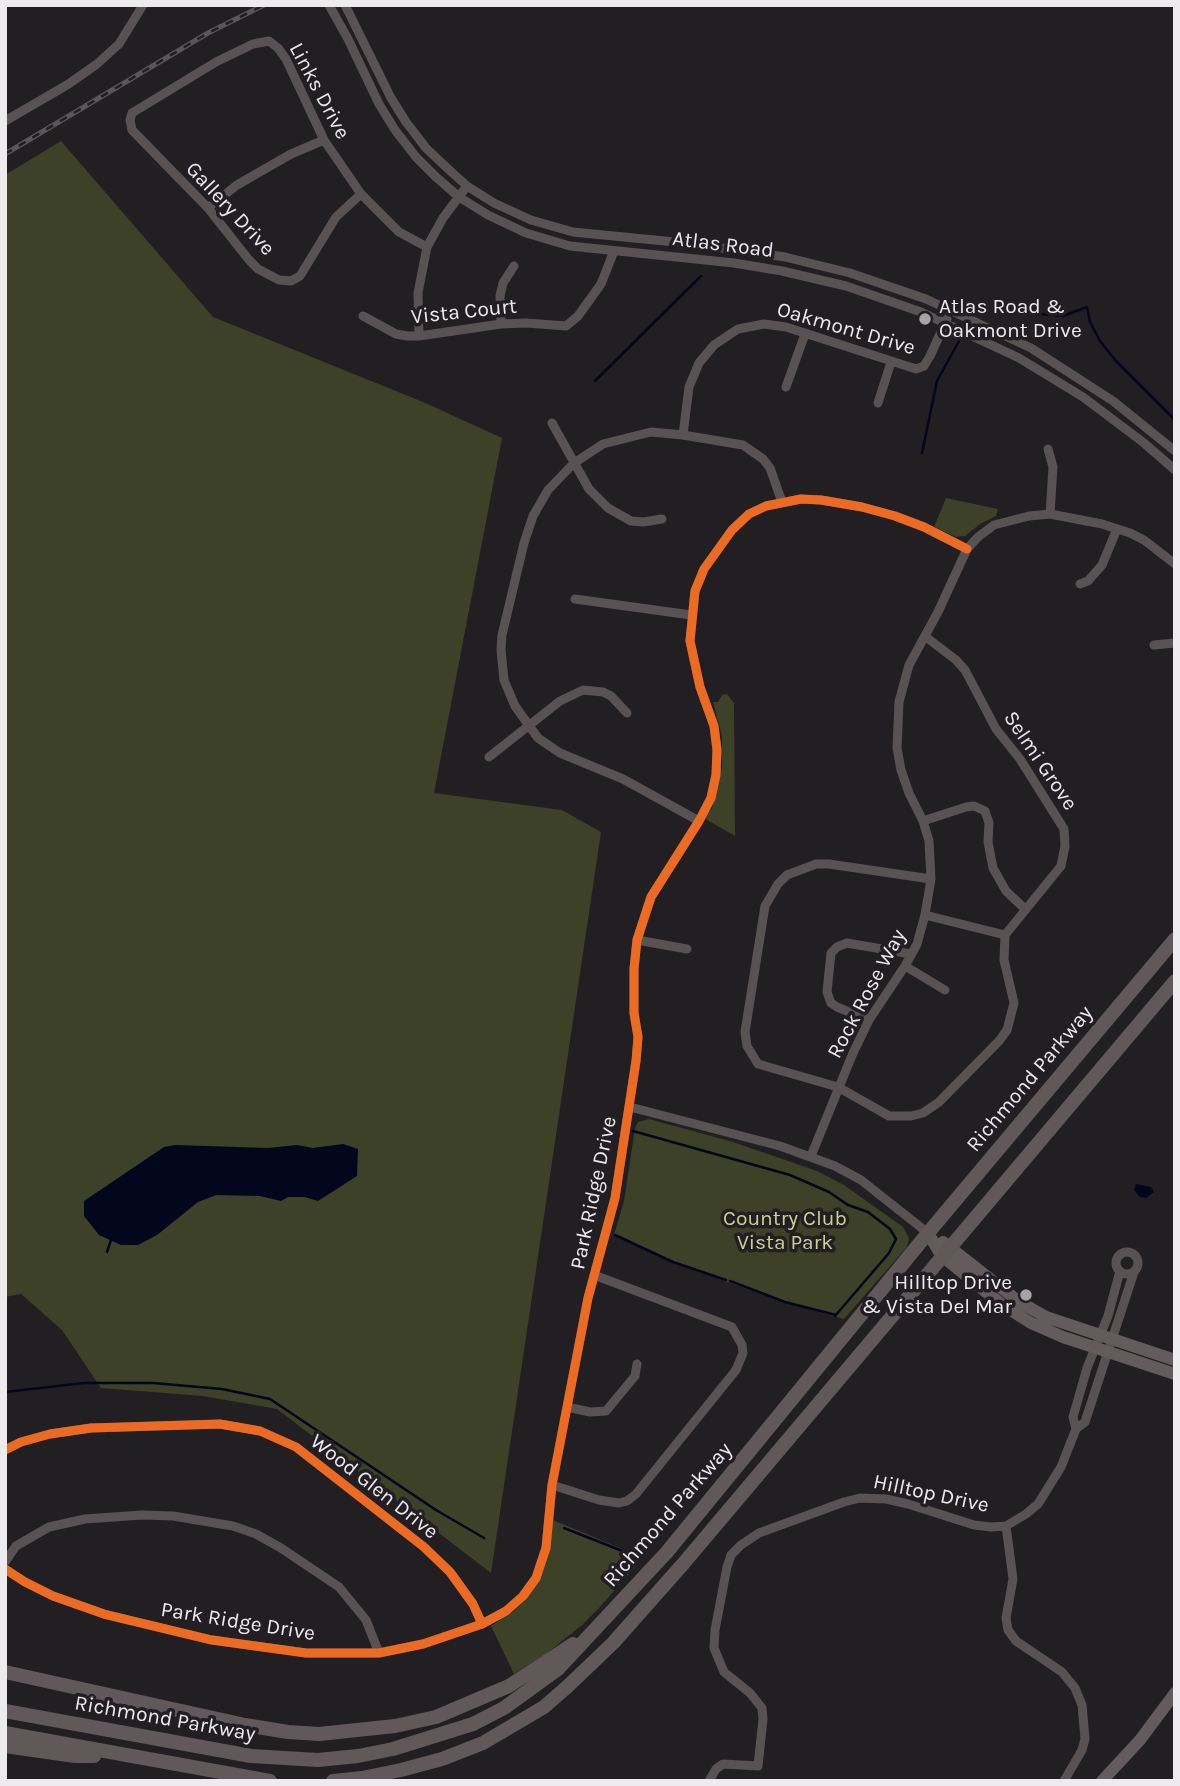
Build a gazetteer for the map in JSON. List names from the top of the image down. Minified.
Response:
{"streets":{"highway":["Richmond Parkway"],"street":["Links Drive","Gallery Drive","Atlas Road","Vista Court","Oakmont Drive","Selmi Grove","Rock Rose Way","Park Ridge Drive","Wood Glen Drive","Hilltop Drive"]},"crossings":[["Links Drive","Gallery Drive"],["Atlas Road","Vista Court"],["Atlas Road","Oakmont Drive"],["Selmi Grove","Rock Rose Way"],["Rock Rose Way","Park Ridge Drive"],["Park Ridge Drive","Wood Glen Drive"]],"parks":["Country Club Vista Park"],"places":["Atlas Road & Oakmont Drive","Hilltop Drive & Vista Del Mar"]}
